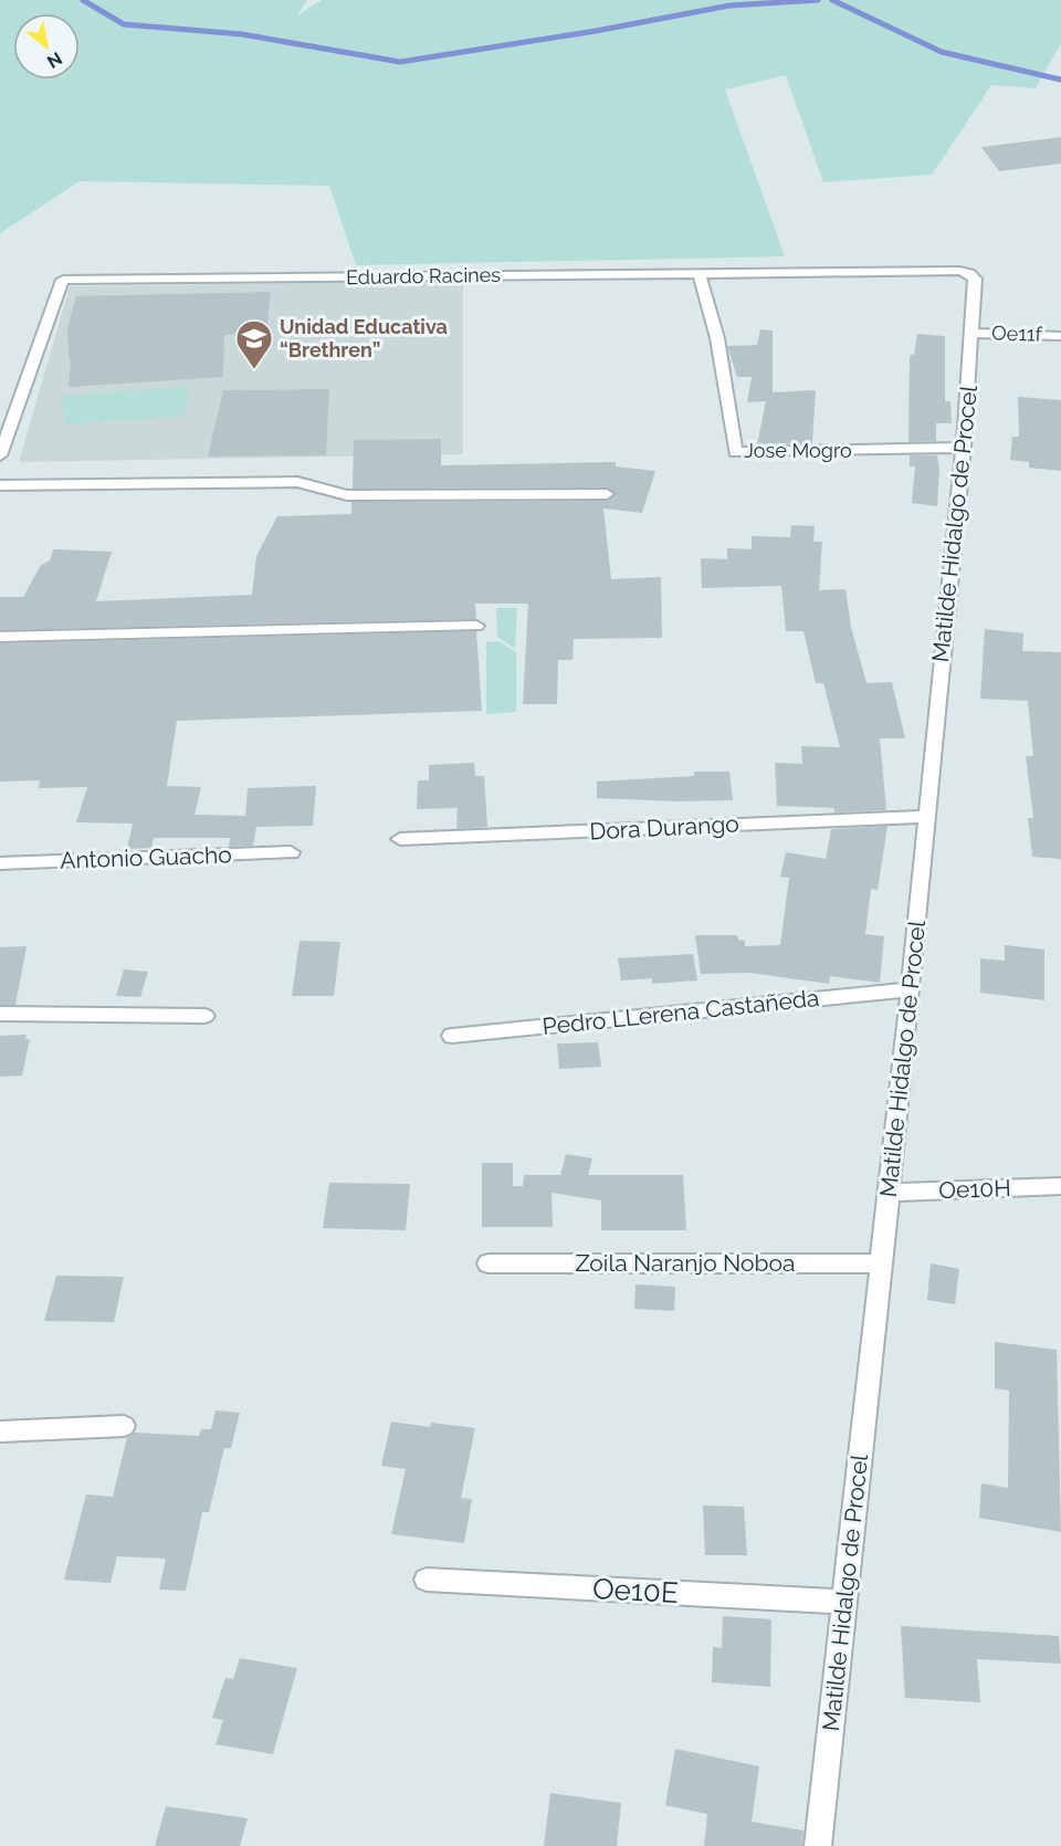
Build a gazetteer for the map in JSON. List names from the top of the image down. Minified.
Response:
{"streets":{"street":["Eduardo Racines","Oe11f","Jose Mogro","Matilde Hidalgo de Procel","Dora Durango","Antonio Guacho","Pedro LLerena Castañeda","Oe10H","Zoila Naranjo Noboa","Oe10E"]},"crossings":[["Eduardo Racines","Jose Mogro"],["Eduardo Racines","Matilde Hidalgo de Procel"],["Oe11f","Matilde Hidalgo de Procel"],["Jose Mogro","Matilde Hidalgo de Procel"],["Matilde Hidalgo de Procel","Dora Durango"],["Matilde Hidalgo de Procel","Pedro LLerena Castañeda"],["Matilde Hidalgo de Procel","Oe10H"],["Matilde Hidalgo de Procel","Zoila Naranjo Noboa"],["Matilde Hidalgo de Procel","Oe10E"]],"places":{"school or university":["Unidad Educativa “Brethren”"]},"north":"bottom right"}
